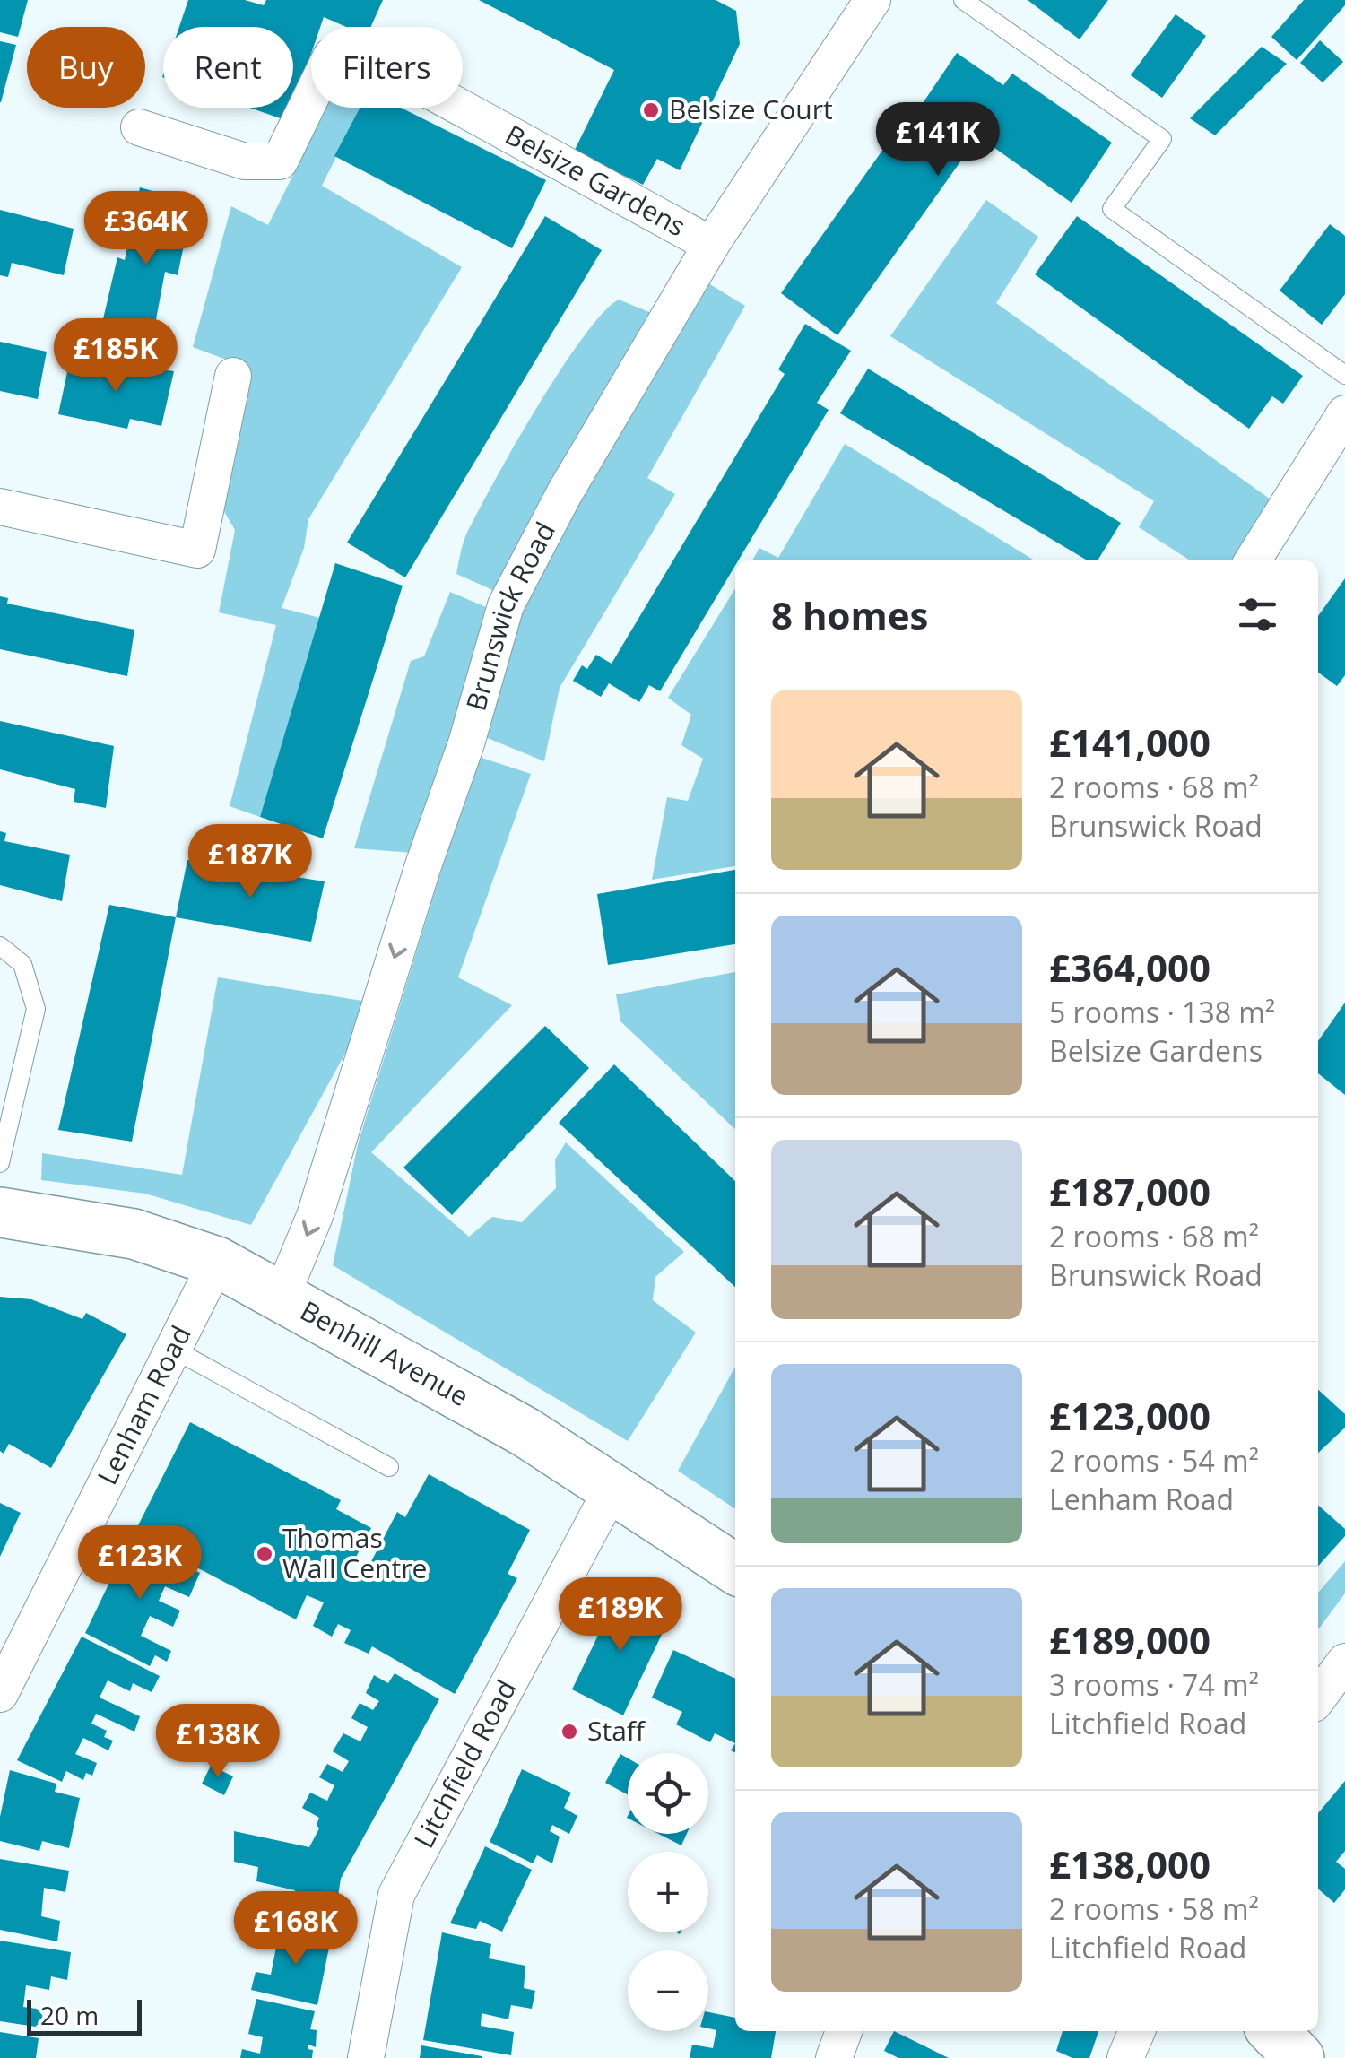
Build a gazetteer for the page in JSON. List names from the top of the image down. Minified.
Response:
{"streets":{"street":["Belsize Gardens","Brunswick Road","Benhill Avenue","Lenham Road","Litchfield Road"]},"crossings":[["Belsize Gardens","Brunswick Road"],["Brunswick Road","Benhill Avenue"],["Benhill Avenue","Lenham Road"],["Benhill Avenue","Litchfield Road"]],"one_way":["Brunswick Road"],"places":["Belsize Court","Thomas Wall Centre","Staff"],"scale_bar":"20 m","page":{"chip":["Buy","Rent","Filters"],"price":["£141K","£364K","£185K","£187K","£123K","£189K","£138K","£168K"],"heading":"8 homes","list":[{"name":"£141,000","note":"2 rooms · 68 m² · Brunswick Road"},{"name":"£364,000","note":"5 rooms · 138 m² · Belsize Gardens"},{"name":"£187,000","note":"2 rooms · 68 m² · Brunswick Road"},{"name":"£123,000","note":"2 rooms · 54 m² · Lenham Road"},{"name":"£189,000","note":"3 rooms · 74 m² · Litchfield Road"},{"name":"£138,000","note":"2 rooms · 58 m² · Litchfield Road"}],"map_buttons":["+","−"],"scale":"20 m"}}
